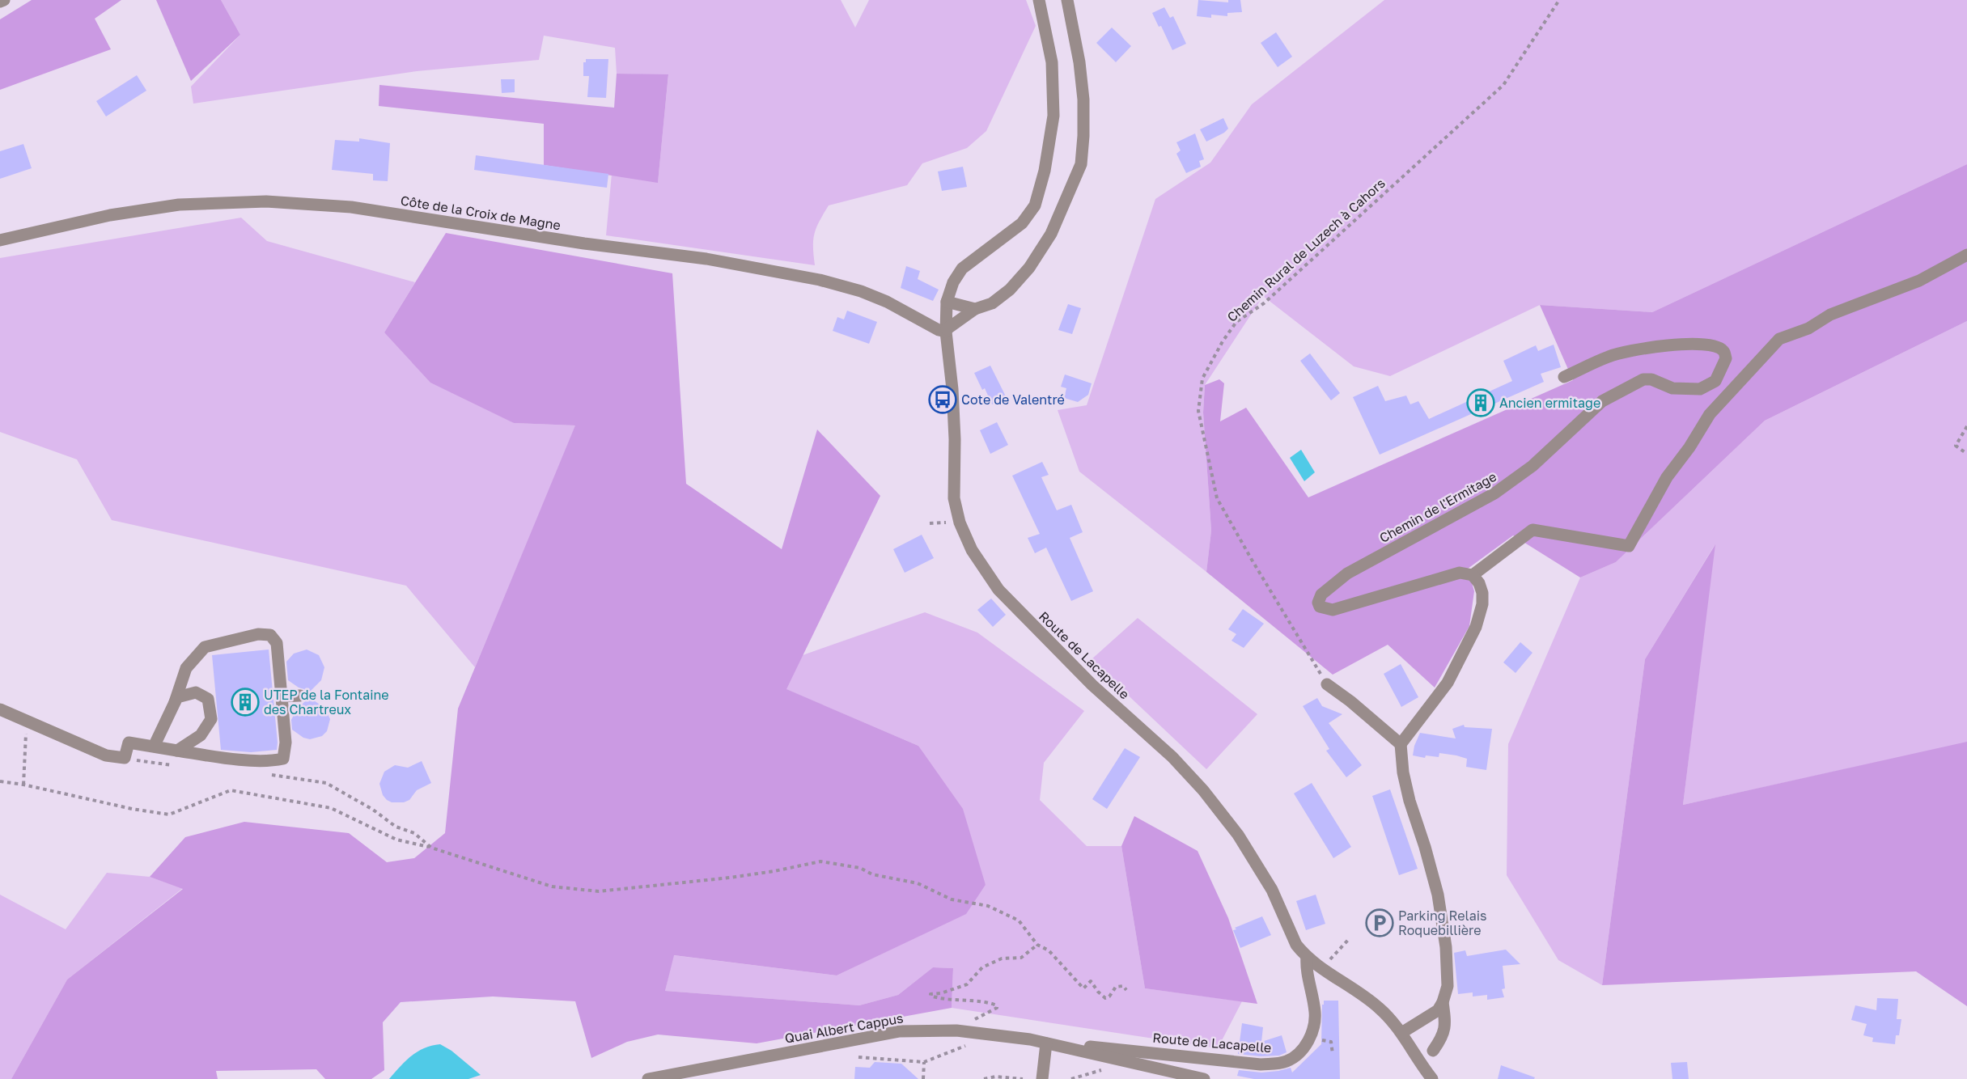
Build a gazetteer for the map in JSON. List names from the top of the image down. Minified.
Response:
{"streets":{"street":["Côte de la Croix de Magne","Chemin de l'Ermitage","Route de Lacapelle","Quai Albert Cappus"],"path":["Chemin Rural de Luzech à Cahors"]},"crossings":[["Côte de la Croix de Magne","Route de Lacapelle"],["Route de Lacapelle","Quai Albert Cappus"]],"places":{"bus stop":["Cote de Valentré"],"building":["Ancien ermitage","UTEP de la Fontaine des Chartreux"],"parking":["Parking Relais Roquebillière"]}}
